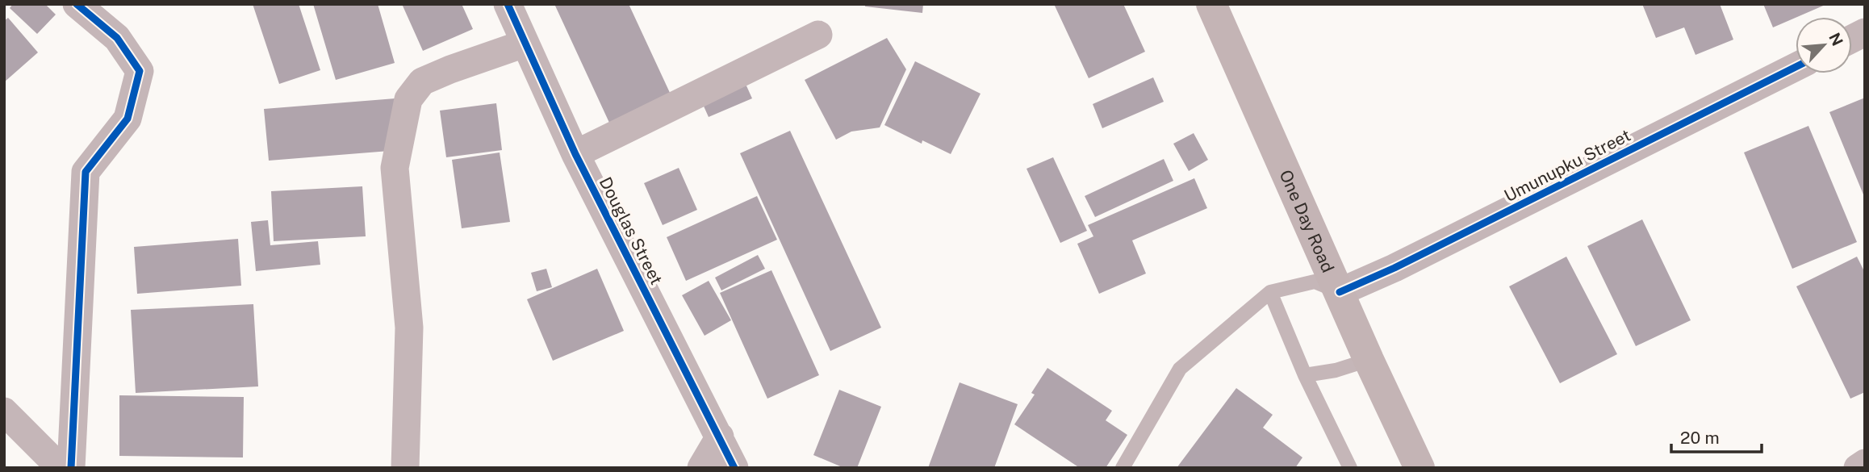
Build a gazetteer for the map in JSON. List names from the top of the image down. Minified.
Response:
{"streets":{"main road":["One Day Road"],"street":["Umunupku Street","Douglas Street"]},"crossings":[["Umunupku Street","One Day Road"]],"scale_bar":"20 m","north":"top right"}
